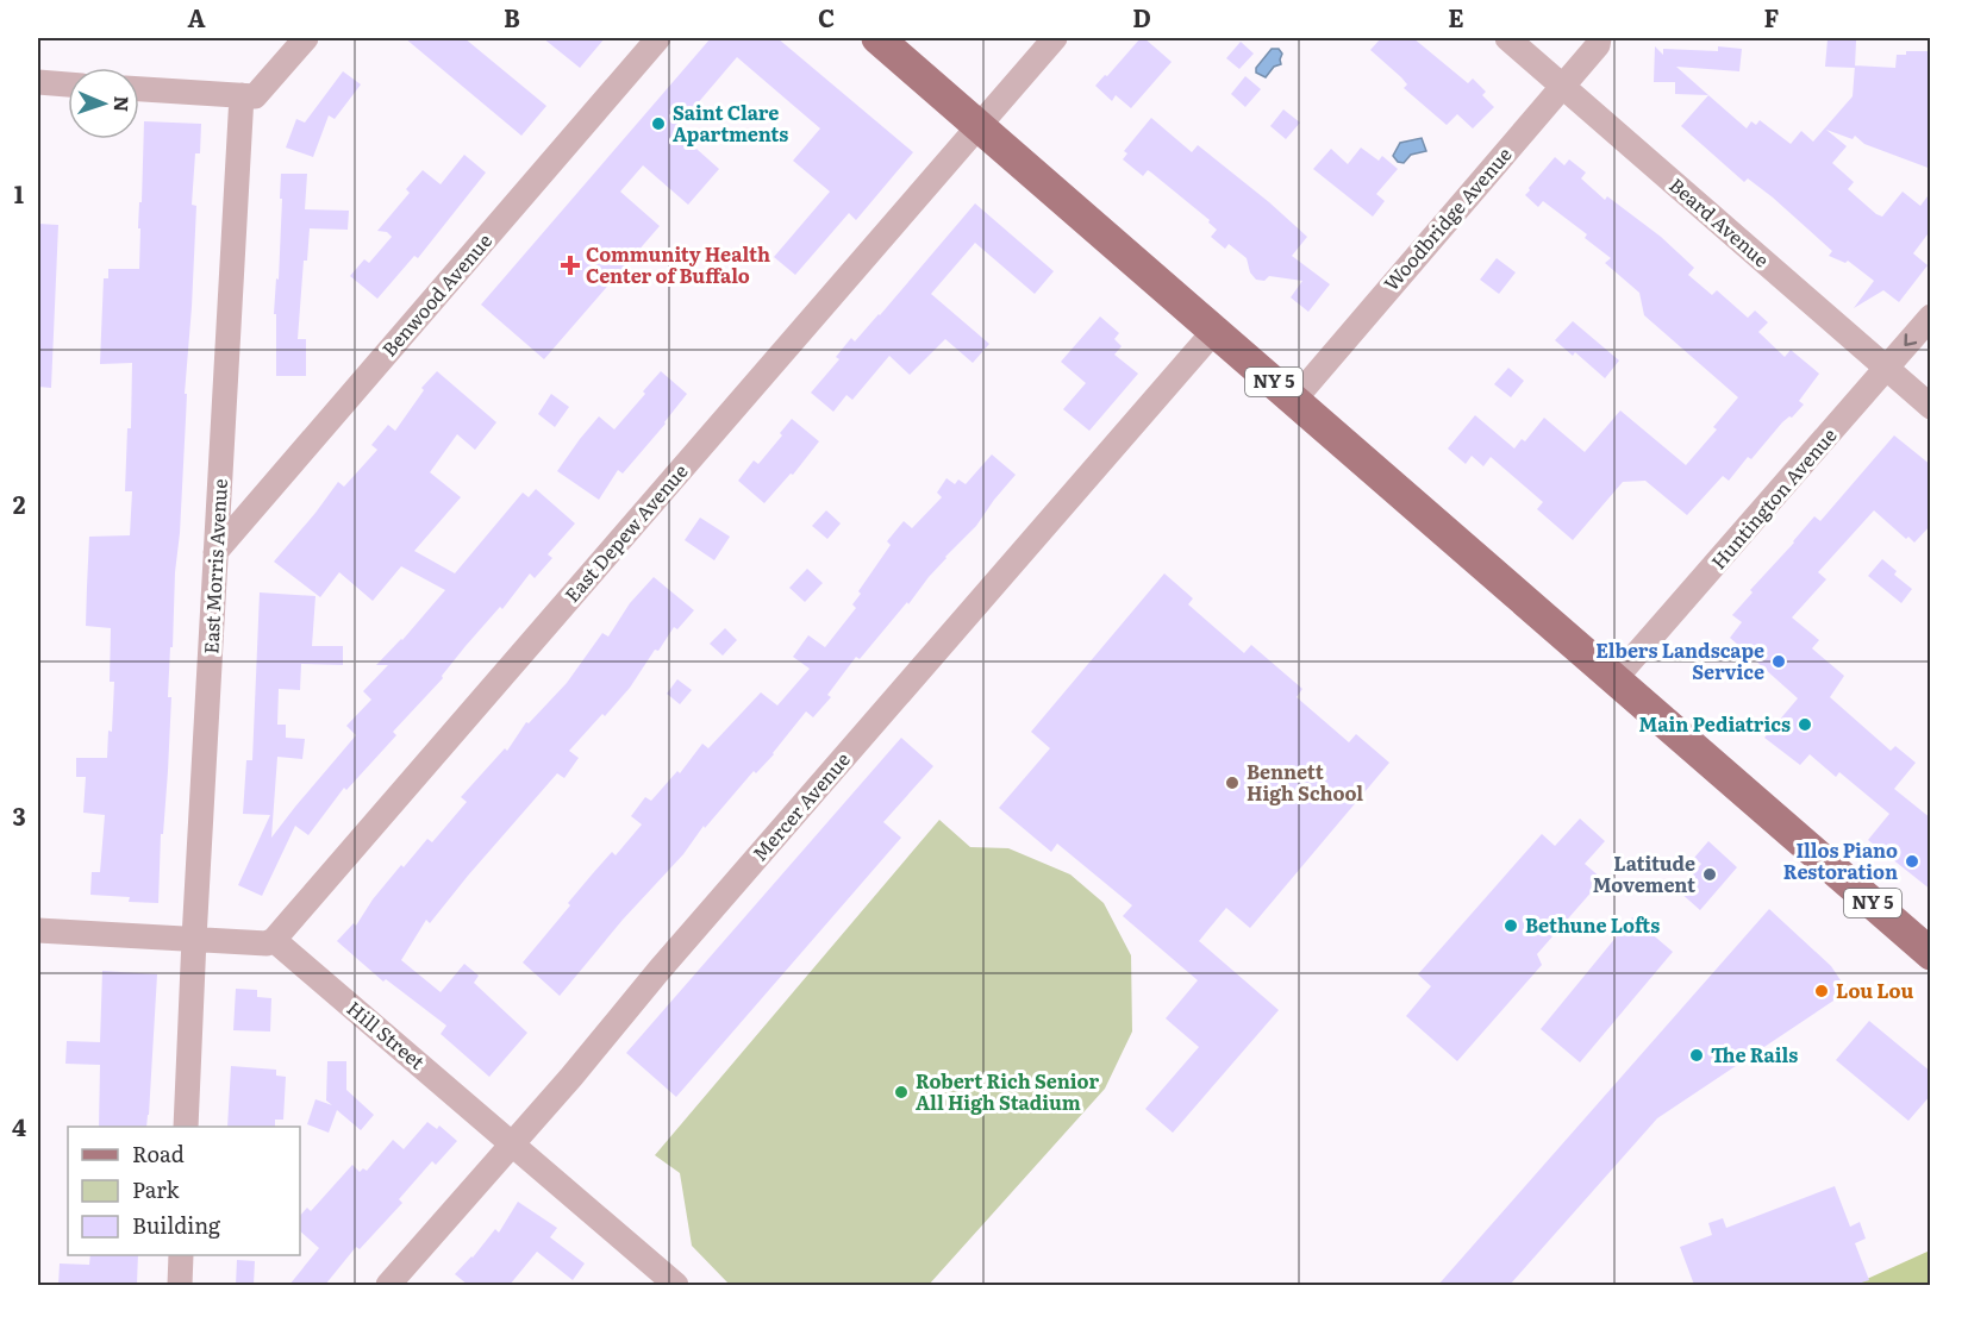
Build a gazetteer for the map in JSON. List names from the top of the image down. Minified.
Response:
{"streets":{"main road":["NY 5"],"street":["Woodbridge Avenue","Beard Avenue","Benwood Avenue","Huntington Avenue","East Depew Avenue","East Morris Avenue","Mercer Avenue","Hill Street"]},"crossings":[["Woodbridge Avenue","Beard Avenue"],["Woodbridge Avenue","NY 5"],["Beard Avenue","Huntington Avenue"],["Benwood Avenue","East Morris Avenue"],["NY 5","Huntington Avenue"],["NY 5","East Depew Avenue"],["NY 5","Mercer Avenue"],["East Depew Avenue","Hill Street"],["Mercer Avenue","Hill Street"]],"places":{"other":["Saint Clare Apartments","Elbers Landscape Service","Main Pediatrics","Bennett High School","Illos Piano Restoration","Latitude Movement","Bethune Lofts","Lou Lou","The Rails","Robert Rich Senior All High Stadium"],"health":["Community Health Center of Buffalo"]},"legend":["Road","Park","Building"],"north":"right","grid":{"columns":["A","B","C","D","E","F"],"rows":["1","2","3","4"]}}
